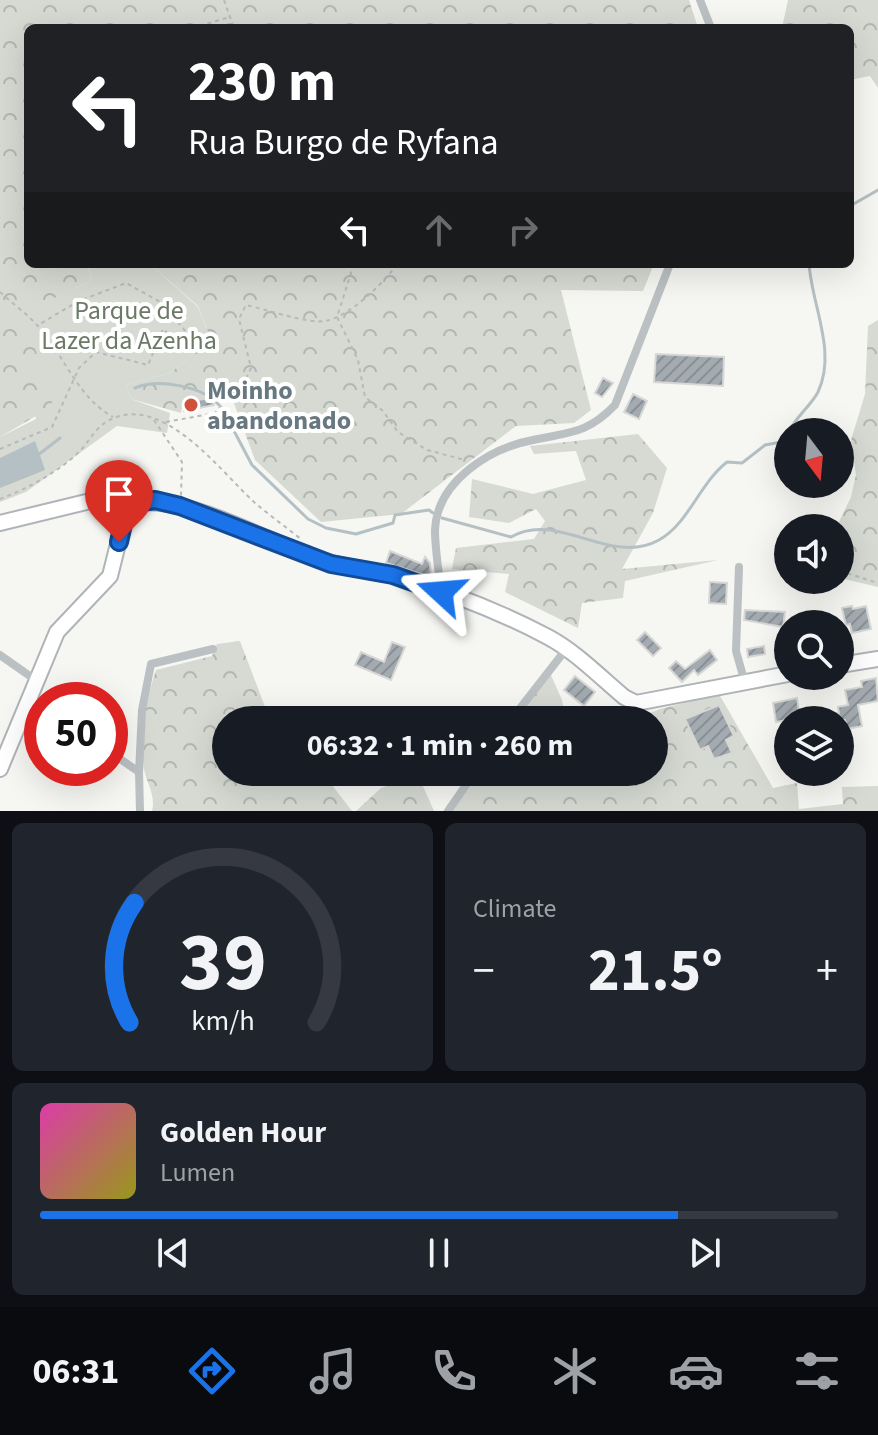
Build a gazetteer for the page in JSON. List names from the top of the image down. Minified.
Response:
{"parks":["Parque de Lazer da Azenha"],"places":["Moinho abandonado"],"north":"bottom","page":{"turn":["230 m","Rua Burgo de Ryfana"],"limit":"50","trip":"06:32 · 1 min · 260 m","tile":"Climate","heat":["−","21.5°","+"],"song":["Golden Hour","Lumen"],"tabs":"06:31","gauge":["39","km/h"]}}
